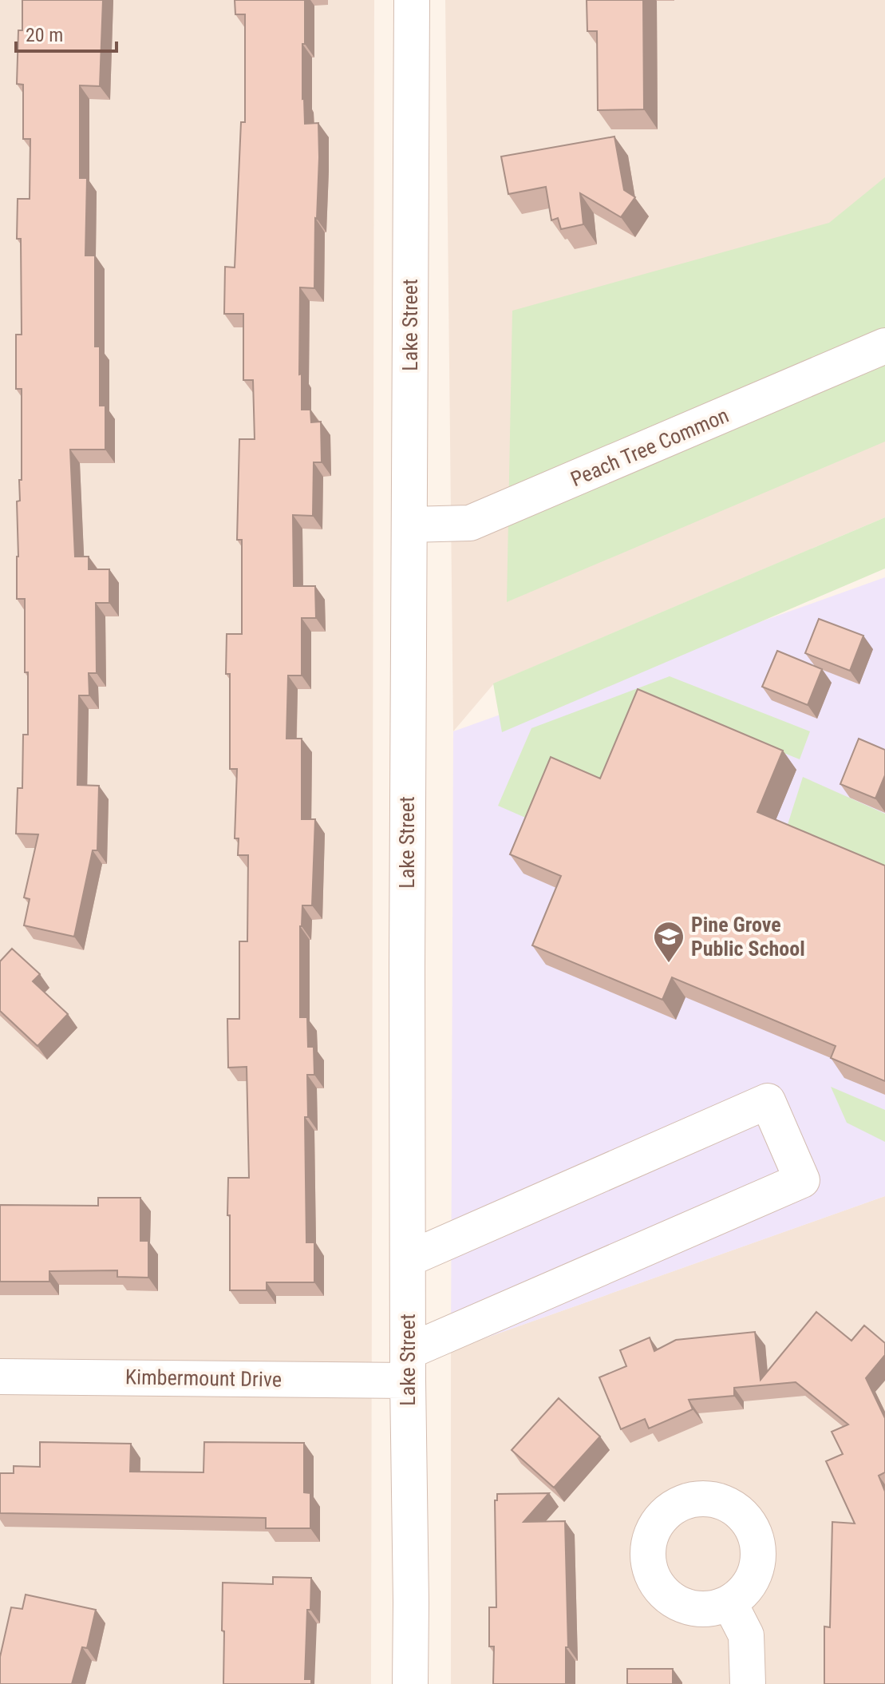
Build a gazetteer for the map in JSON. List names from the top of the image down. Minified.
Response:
{"streets":{"street":["Lake Street","Peach Tree Common","Kimbermount Drive"]},"crossings":[["Lake Street","Peach Tree Common"],["Lake Street","Kimbermount Drive"]],"places":{"school or university":["Pine Grove Public School"]},"scale_bar":"20 m"}
